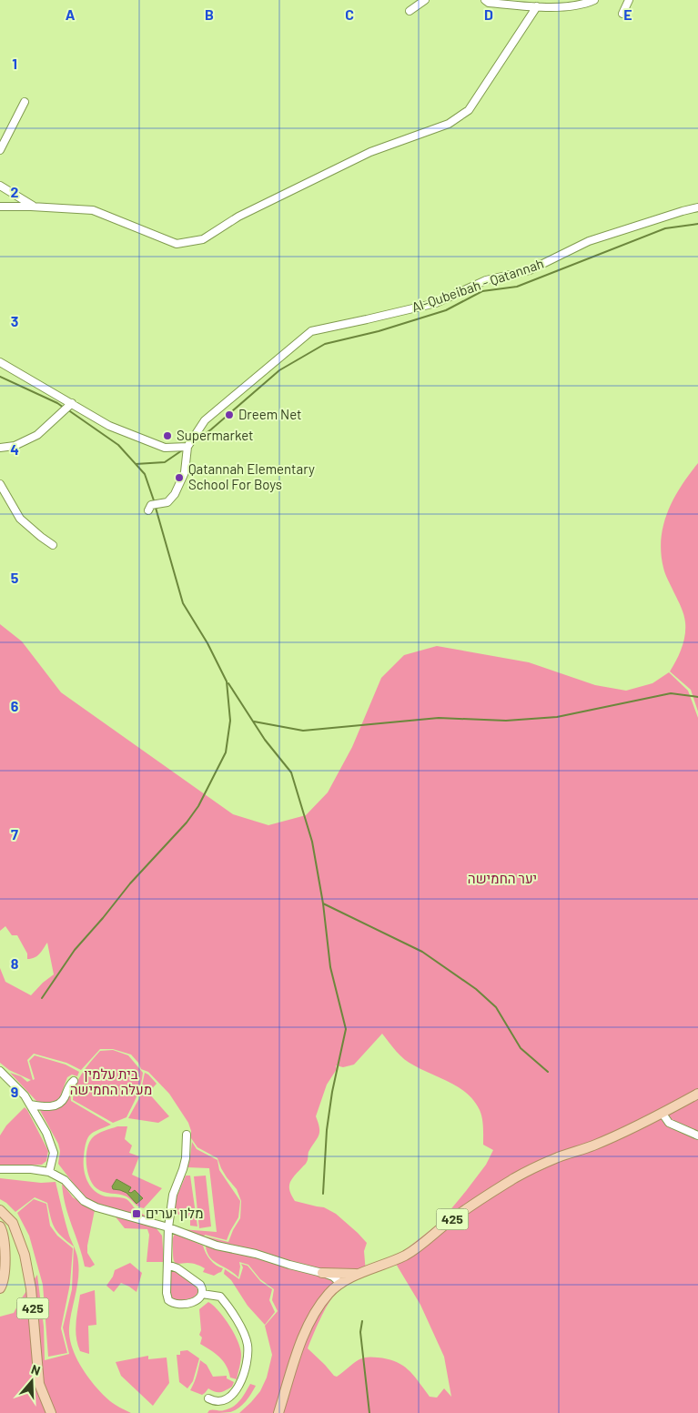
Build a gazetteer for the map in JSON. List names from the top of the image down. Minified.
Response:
{"streets":{"main road":["425"],"street":["Al-Qubeibah - Qatannah"]},"parks":["יער החמישה","בית עלמין מעלה החמישה"],"places":{"other":["Dreem Net","Supermarket","Qatannah Elementary School For Boys"],"transit":["מלון יערים"]},"north":"top","grid":{"columns":["A","B","C","D","E"],"rows":["1","2","3","4","5","6","7","8","9"]}}
